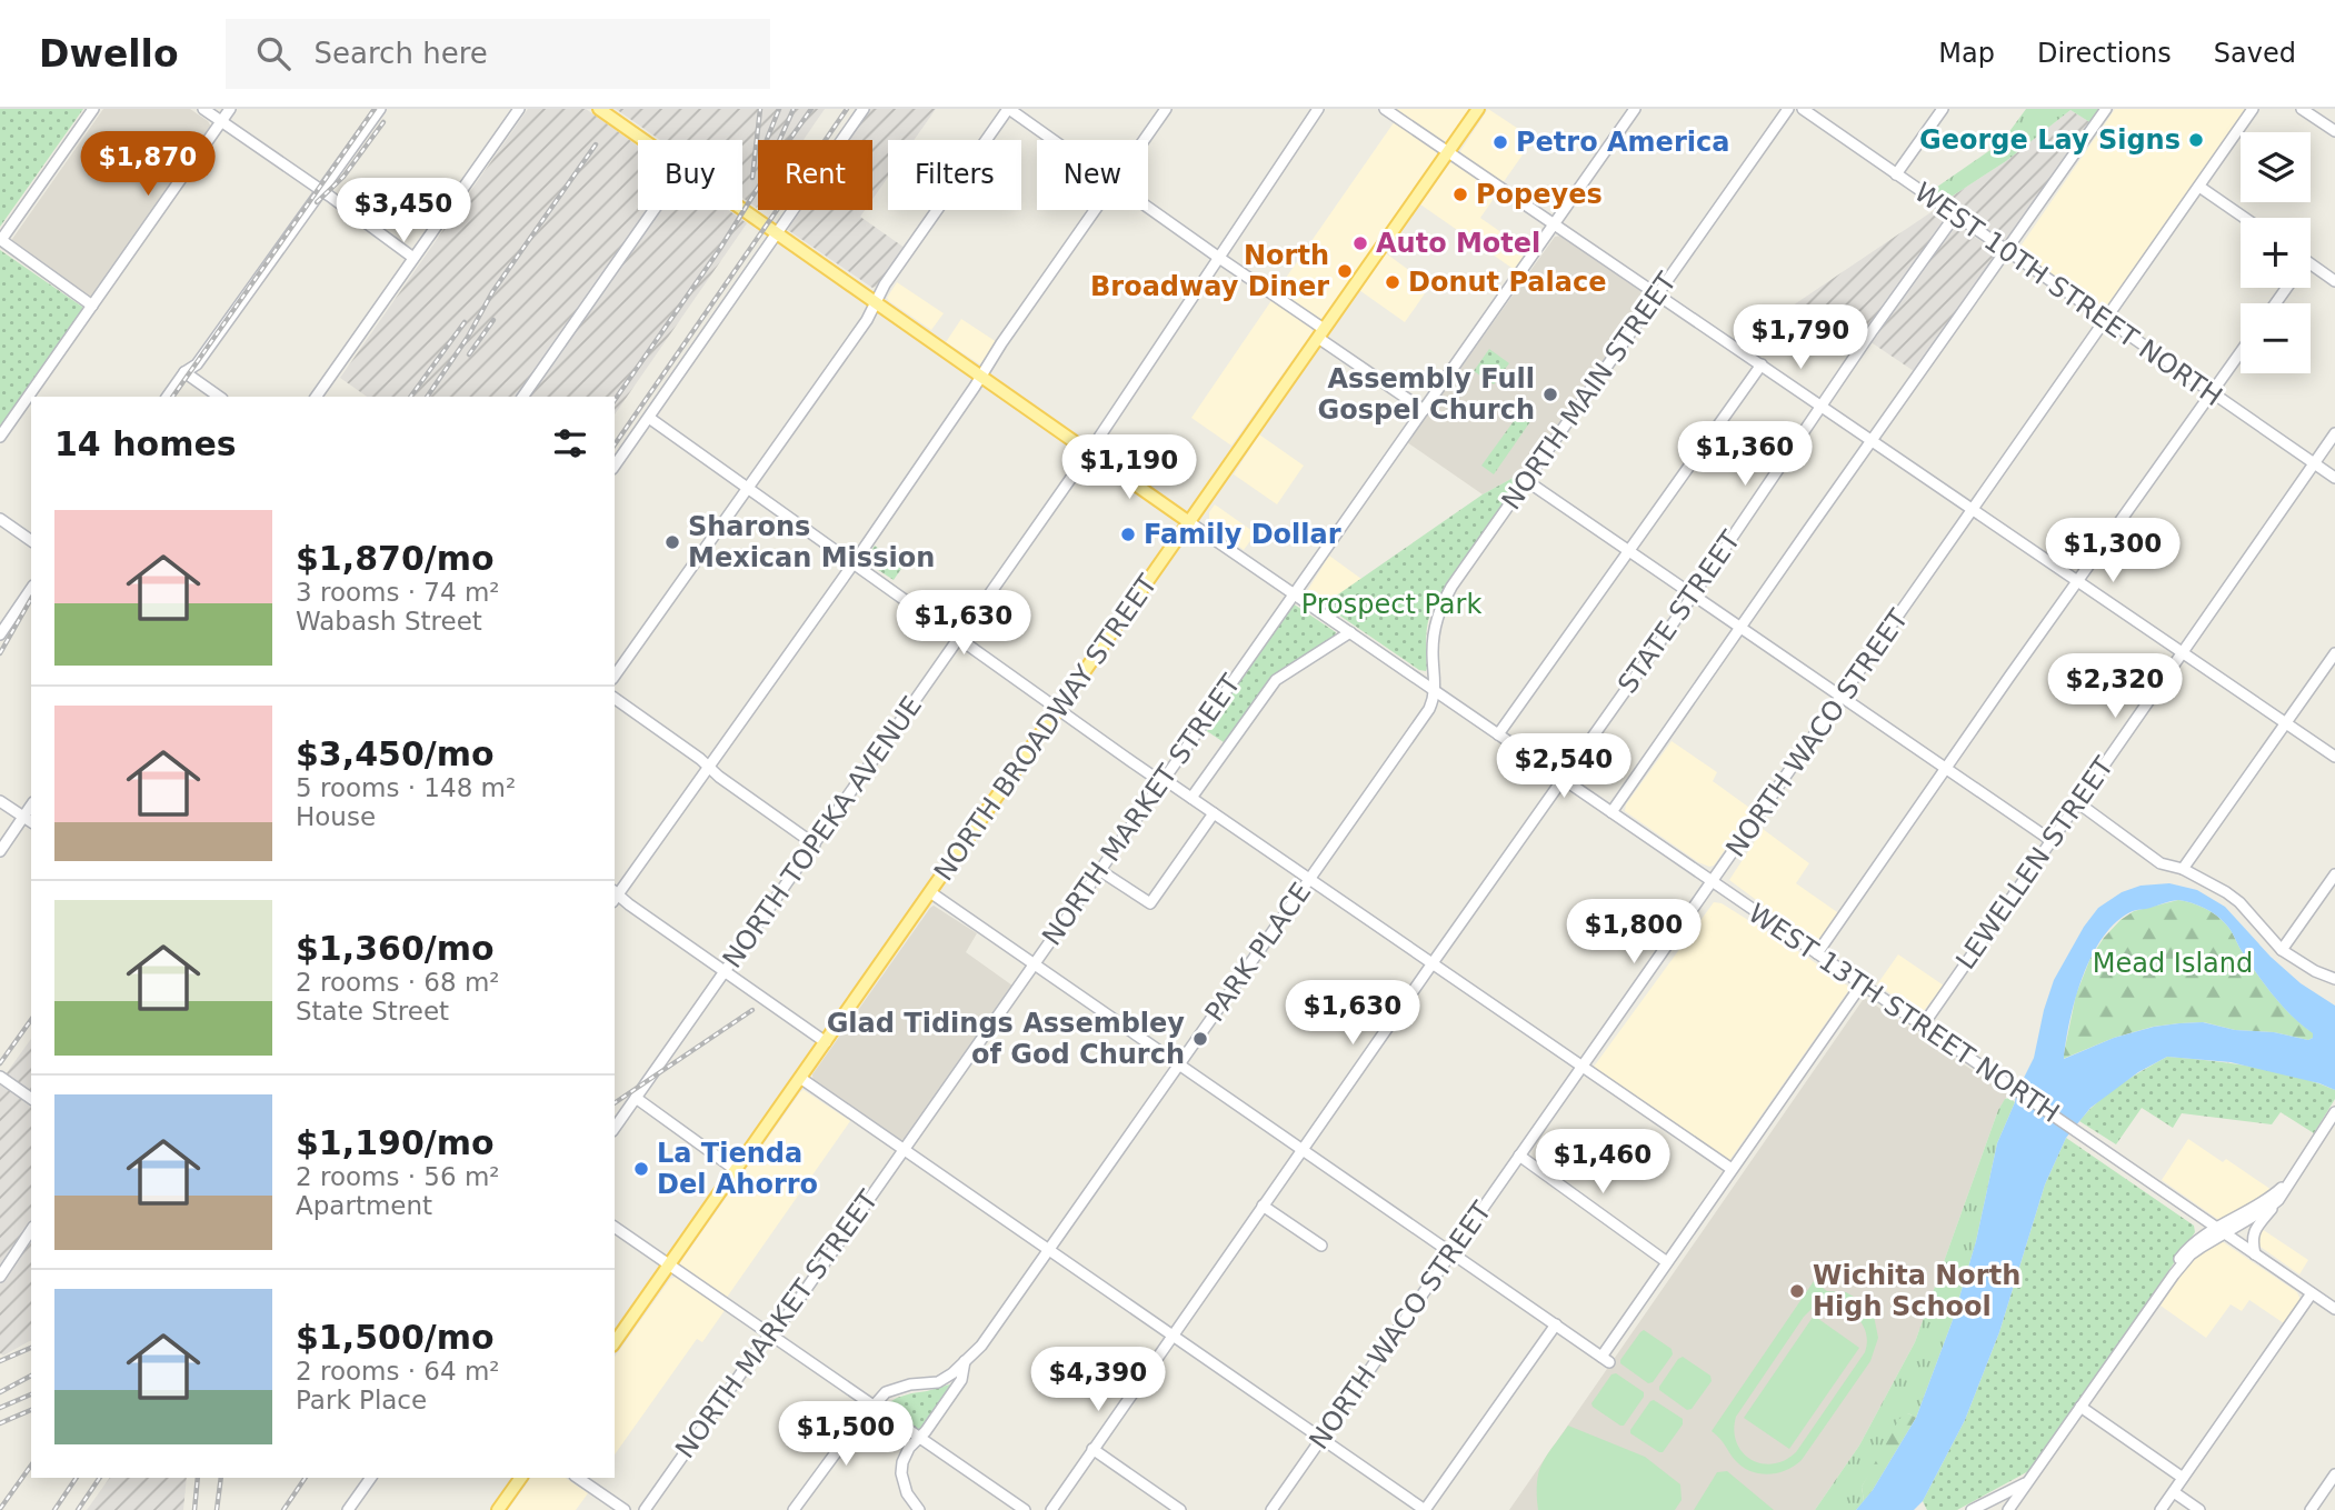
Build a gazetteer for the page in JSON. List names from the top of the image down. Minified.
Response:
{"streets":{"main road":["NORTH BROADWAY STREET"],"street":["WEST 10TH STREET NORTH","NORTH MAIN STREET","STATE STREET","NORTH WACO STREET","NORTH MARKET STREET","NORTH TOPEKA AVENUE","LEWELLEN STREET","PARK PLACE","WEST 13TH STREET NORTH"]},"crossings":[["WEST 10TH STREET NORTH","STATE STREET"],["WEST 10TH STREET NORTH","NORTH WACO STREET"],["WEST 10TH STREET NORTH","LEWELLEN STREET"],["NORTH MAIN STREET","PARK PLACE"],["NORTH MAIN STREET","WEST 13TH STREET NORTH"],["STATE STREET","WEST 13TH STREET NORTH"],["NORTH BROADWAY STREET","WEST 13TH STREET NORTH"],["NORTH WACO STREET","WEST 13TH STREET NORTH"],["NORTH MARKET STREET","WEST 13TH STREET NORTH"],["LEWELLEN STREET","WEST 13TH STREET NORTH"],["PARK PLACE","WEST 13TH STREET NORTH"]],"parks":["Prospect Park","Mead Island"],"places":["George Lay Signs","Petro America","Popeyes","Auto Motel","North Broadway Diner","Donut Palace","Assembly Full Gospel Church","Family Dollar","Sharons Mexican Mission","Glad Tidings Assembley of God Church","La Tienda Del Ahorro","Wichita North High School"],"page":{"header":"Dwello","search":"Search here","nav":["Map","Directions","Saved"],"price":["$1,870","$3,450","$1,790","$1,360","$1,190","$1,300","$1,630","$2,320","$2,540","$1,800","$1,630","$1,460","$4,390","$1,500"],"map_buttons":["+","−"],"chip":["Buy","Rent","Filters","New"],"heading":"14 homes","list":[{"name":"$1,870/mo","note":"3 rooms · 74 m² · Wabash Street"},{"name":"$3,450/mo","note":"5 rooms · 148 m² · House"},{"name":"$1,360/mo","note":"2 rooms · 68 m² · State Street"},{"name":"$1,190/mo","note":"2 rooms · 56 m² · Apartment"},{"name":"$1,500/mo","note":"2 rooms · 64 m² · Park Place"}]}}
